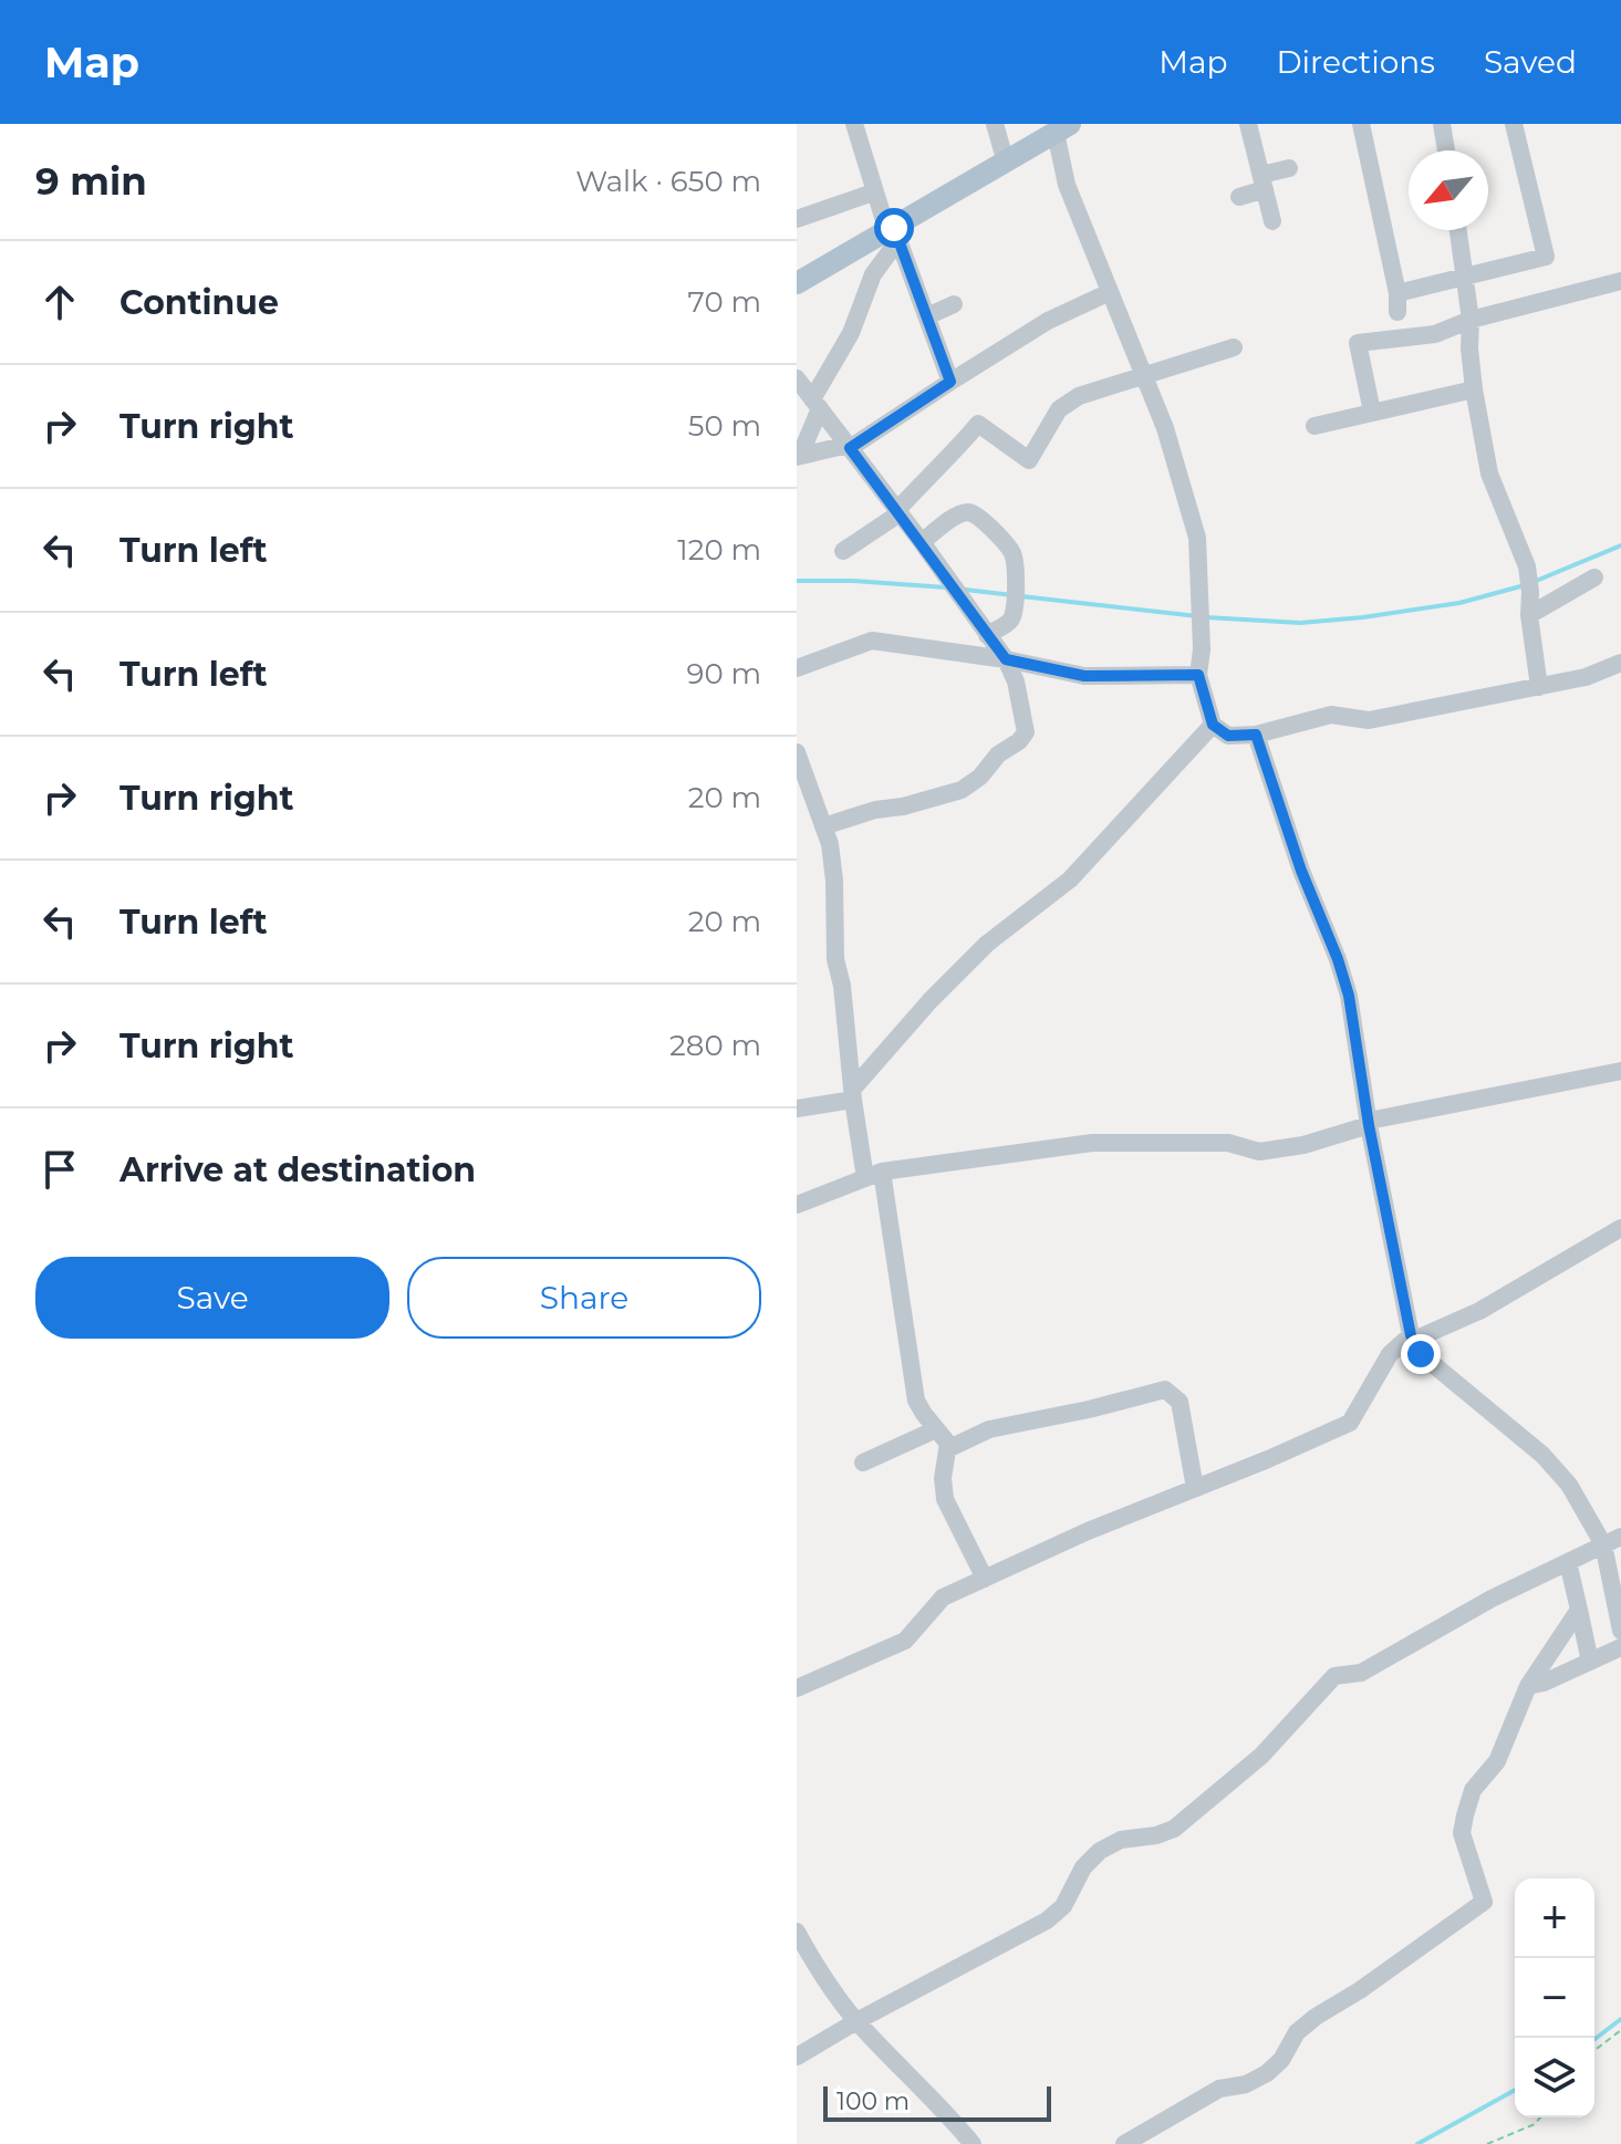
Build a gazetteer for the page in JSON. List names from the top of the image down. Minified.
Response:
{"scale_bar":"100 m","north":"bottom left","page":{"header":"Map","nav":["Map","Directions","Saved"],"heading":["9 min","Walk · 650 m"],"list":[["Continue","70 m"],["Turn right","50 m"],["Turn left","120 m"],["Turn left","90 m"],["Turn right","20 m"],["Turn left","20 m"],["Turn right","280 m"],"Arrive at destination"],"buttons":["Save","Share"],"map_buttons":["+","−"],"scale":"100 m"}}
